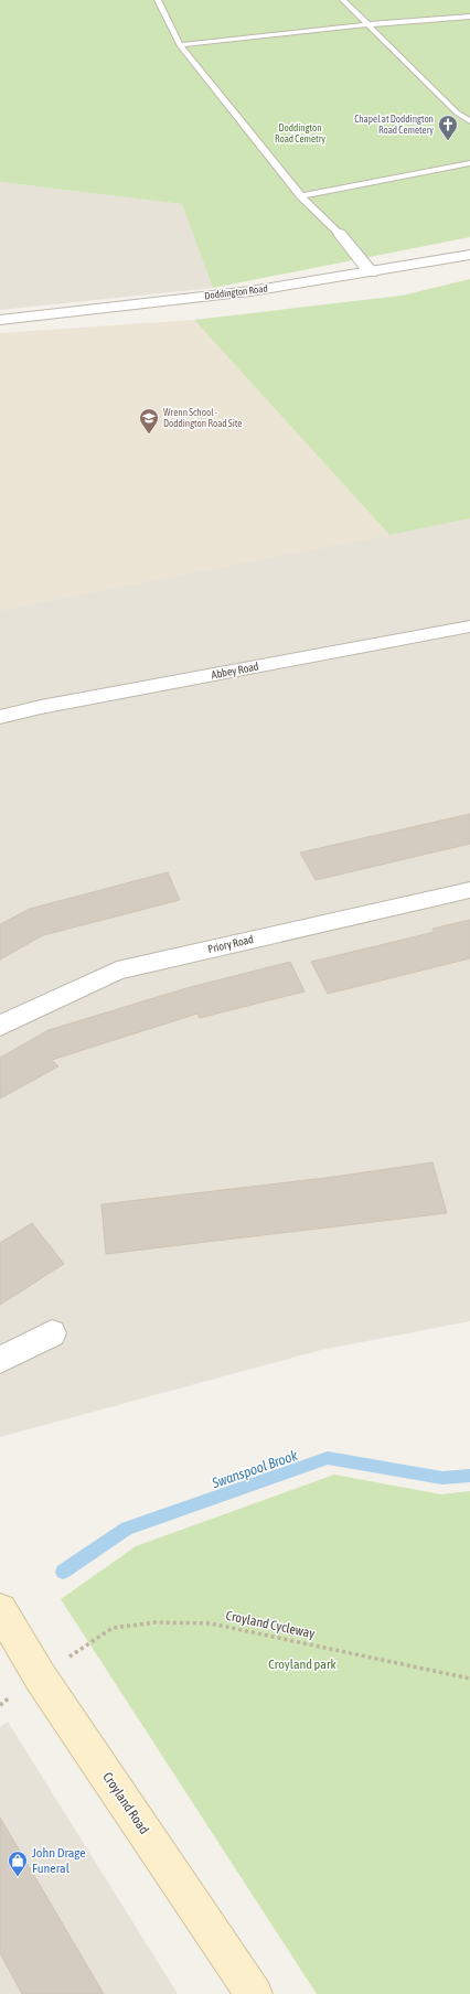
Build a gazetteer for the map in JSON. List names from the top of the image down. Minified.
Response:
{"streets":{"main road":["Croyland Road"],"street":["Doddington Road","Abbey Road","Priory Road"],"path":["Croyland Cycleway"]},"water":["Swanspool Brook"],"parks":["Doddington Road Cemetry","Croyland park"],"places":{"church":["Chapel at Doddington Road Cemetery"],"school or university":["Wrenn School - Doddington Road Site"],"shop":["John Drage Funeral"]}}
